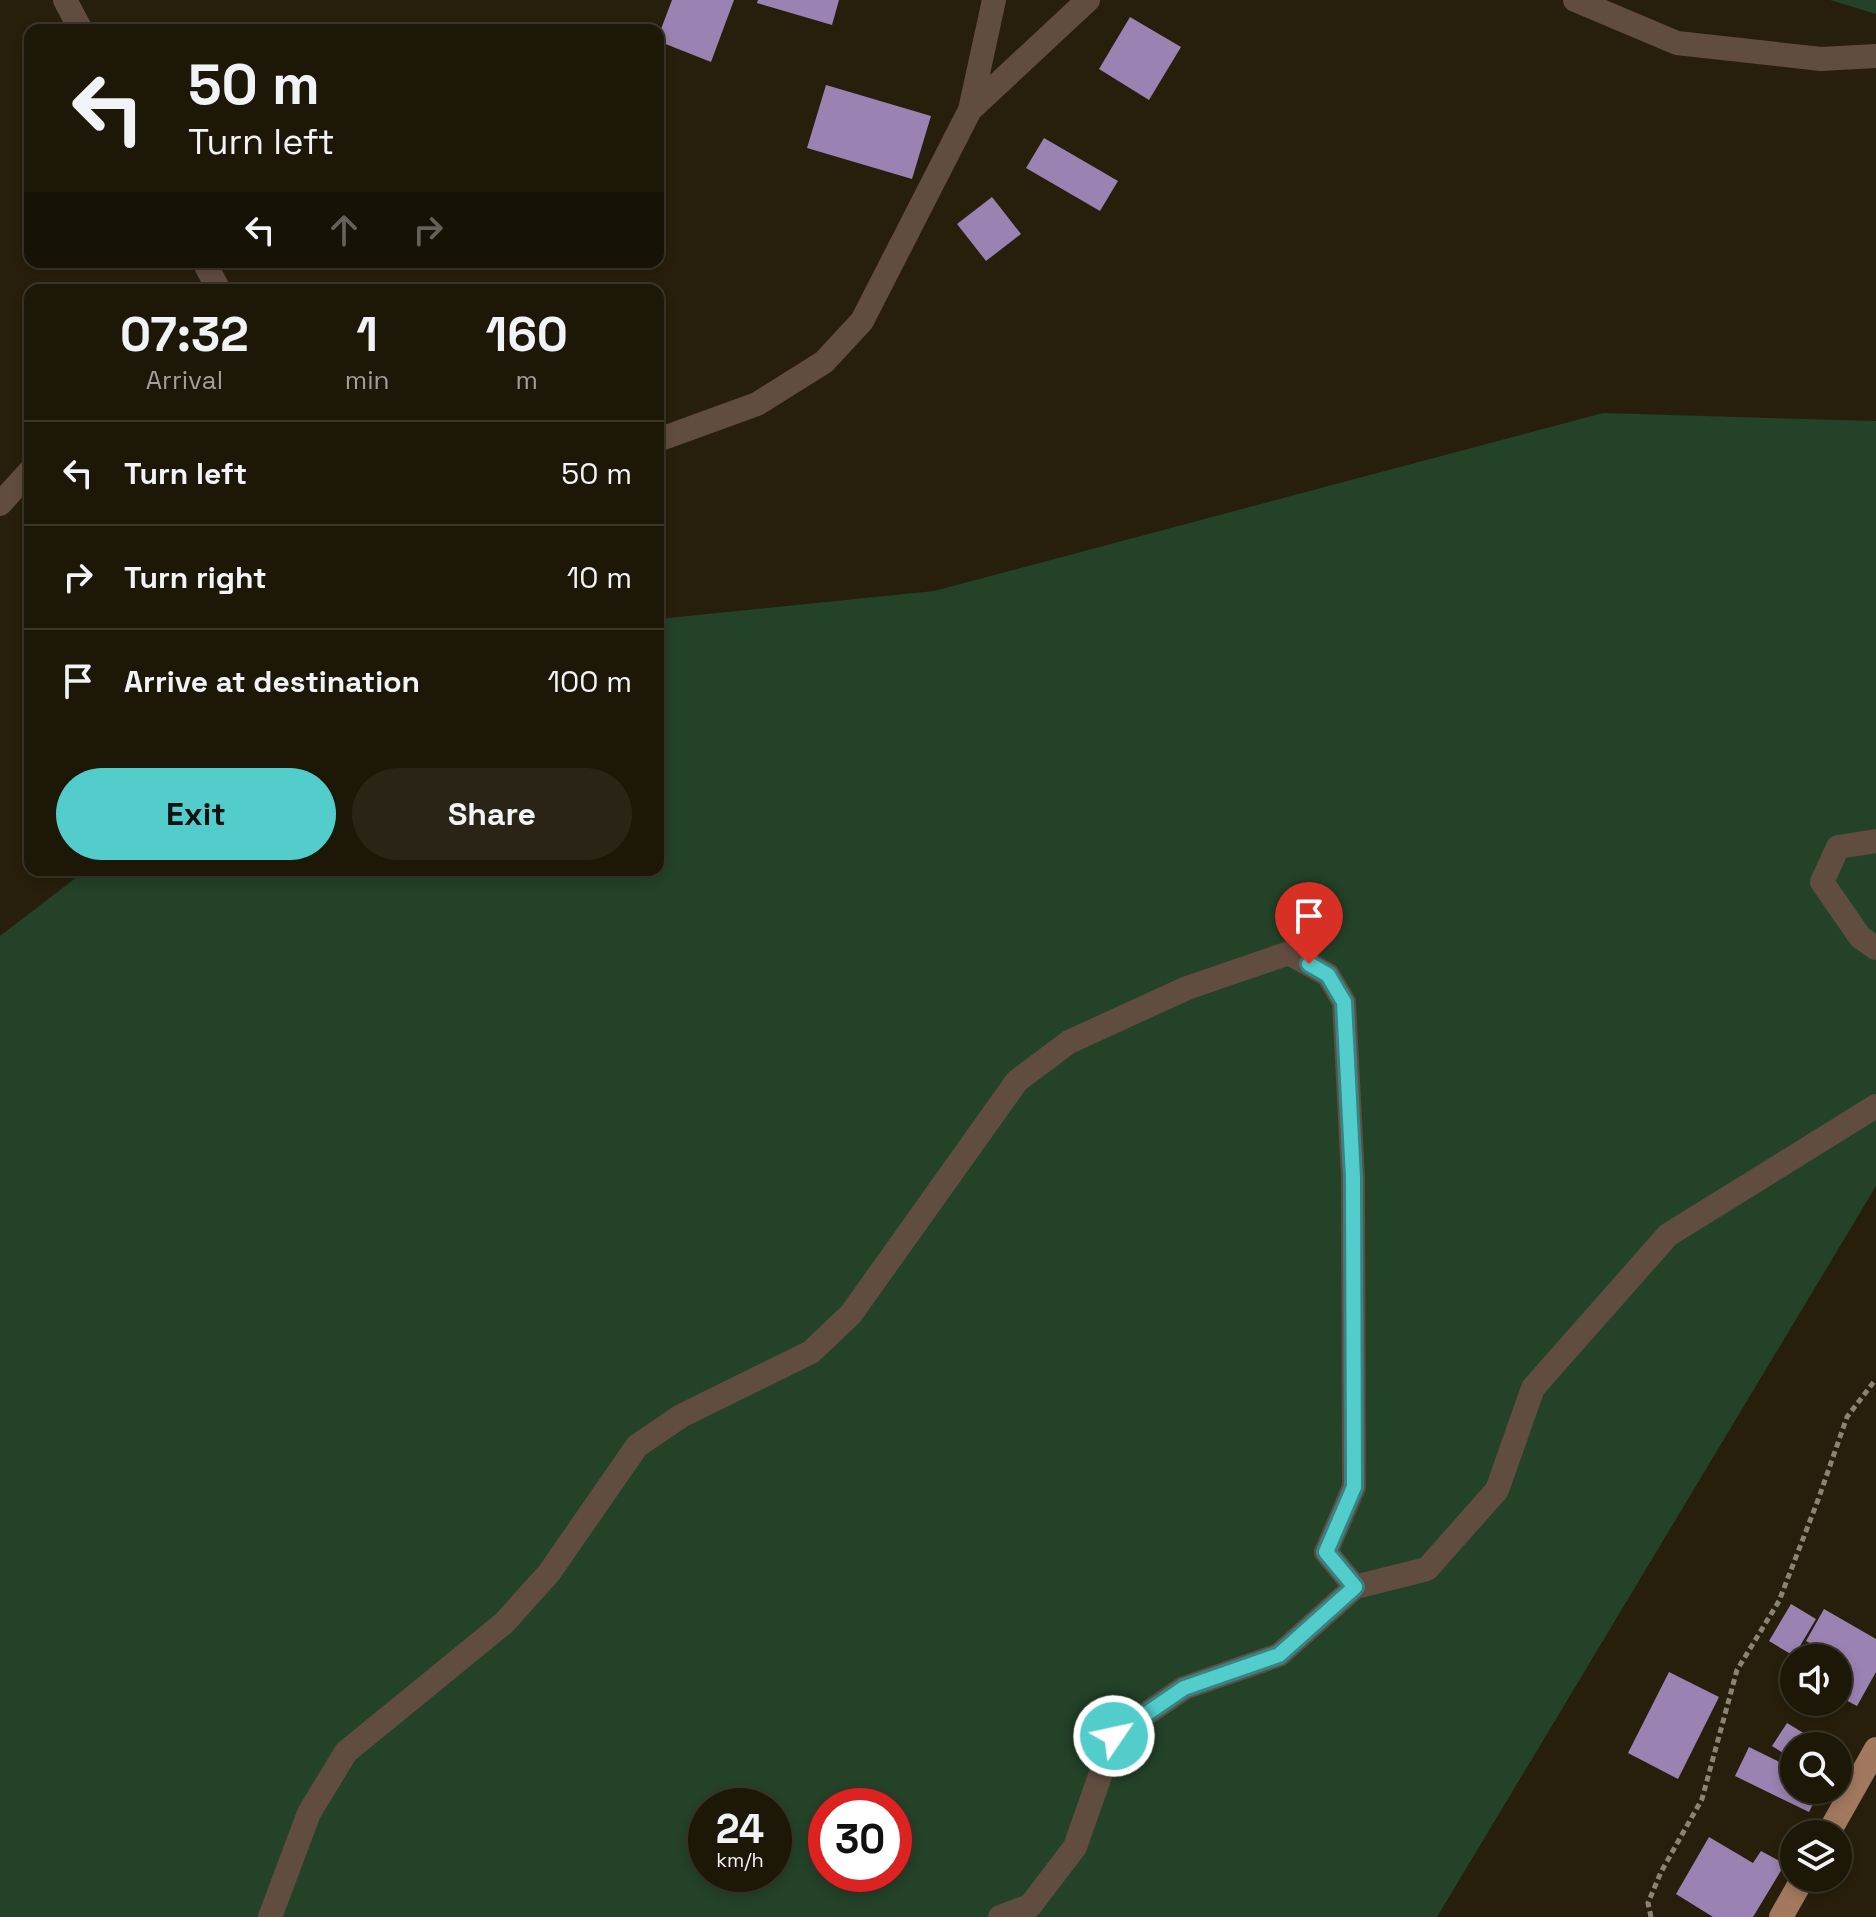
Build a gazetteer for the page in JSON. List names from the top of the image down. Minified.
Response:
{"page":{"turn":["50 m","Turn left"],"eta":["07:32","Arrival","1","min","160","m"],"list":[{"name":"Turn left","value":"50 m"},{"name":"Turn right","value":"10 m"},{"name":"Arrive at destination","value":"100 m"}],"buttons":["Exit","Share"],"speed":"24 km/h","limit":"30"}}
